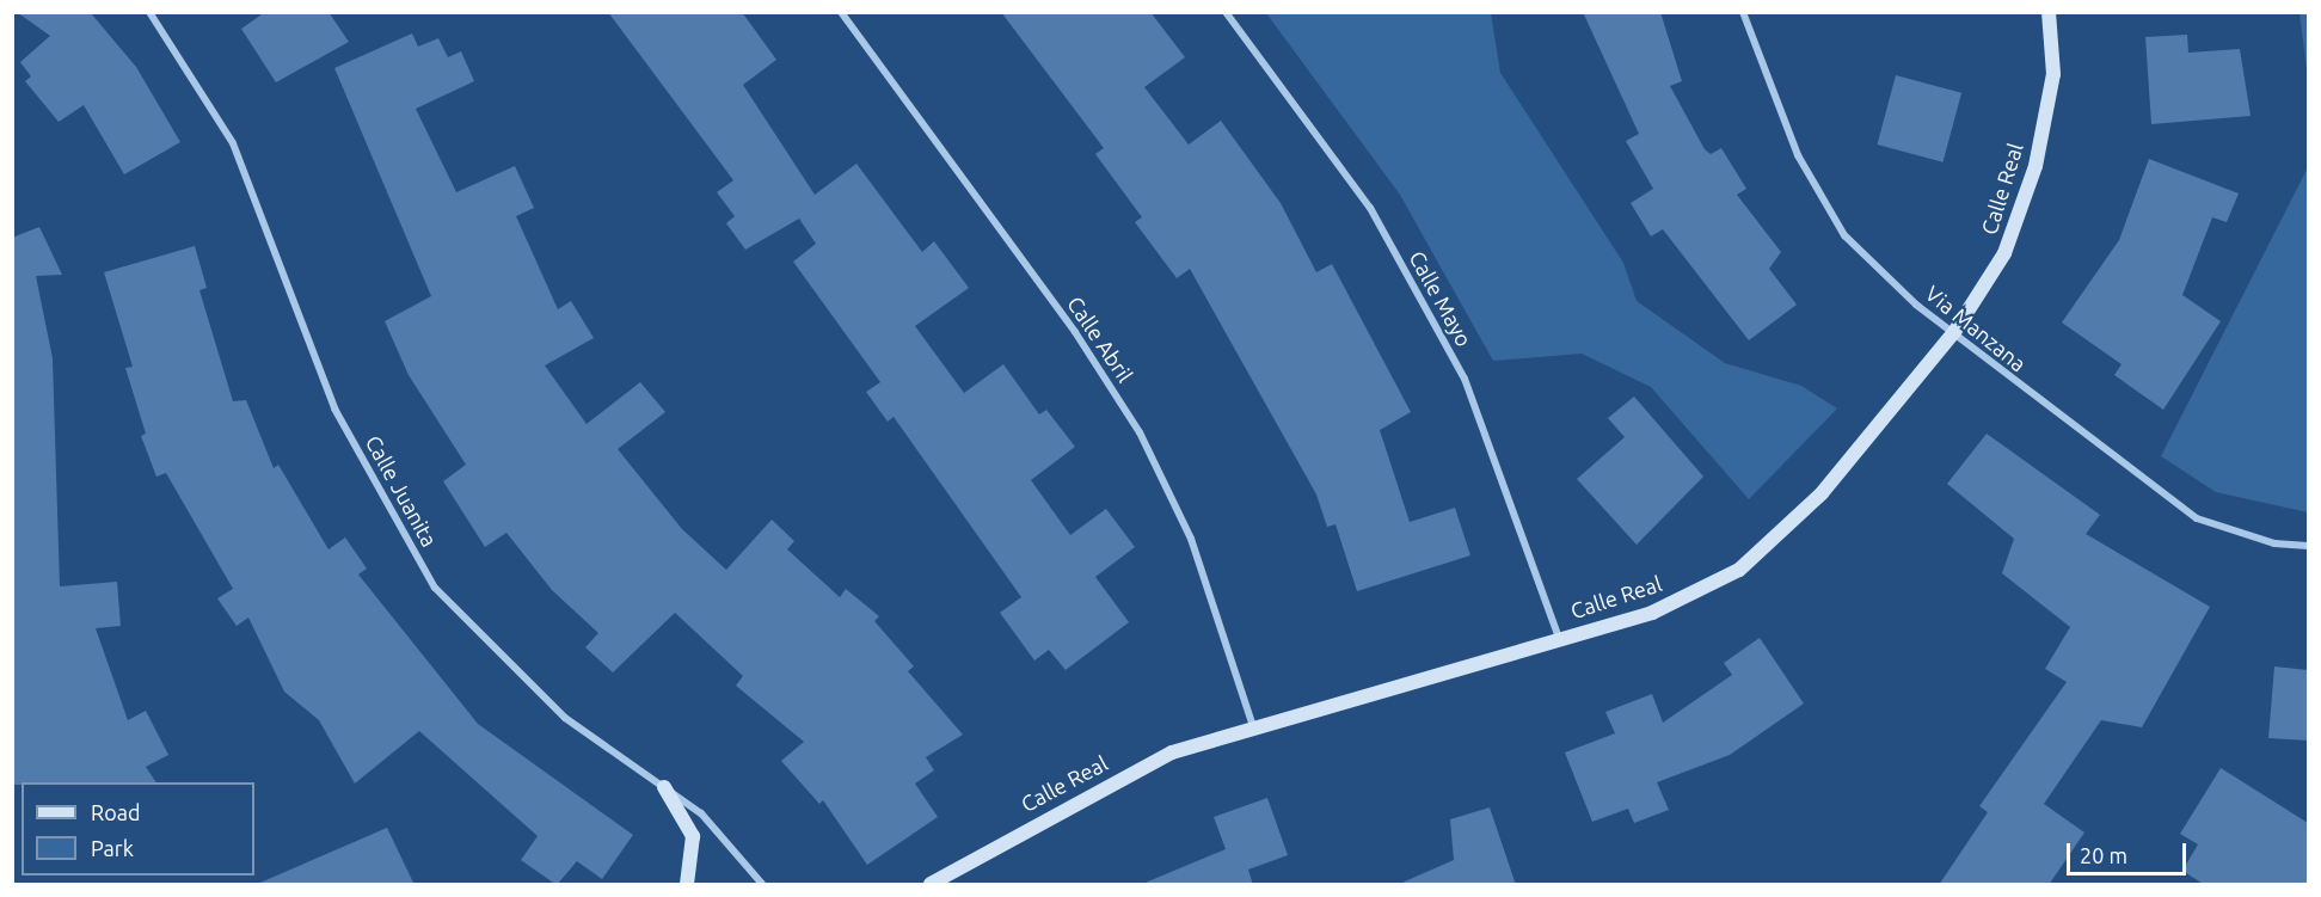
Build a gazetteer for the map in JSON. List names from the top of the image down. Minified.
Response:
{"streets":{"street":["Calle Real","Calle Mayo","Via Manzana","Calle Abril","Calle Juanita"]},"crossings":[["Calle Real","Calle Mayo"],["Calle Real","Via Manzana"],["Calle Real","Calle Abril"]],"legend":["Road","Park"],"scale_bar":"20 m"}
